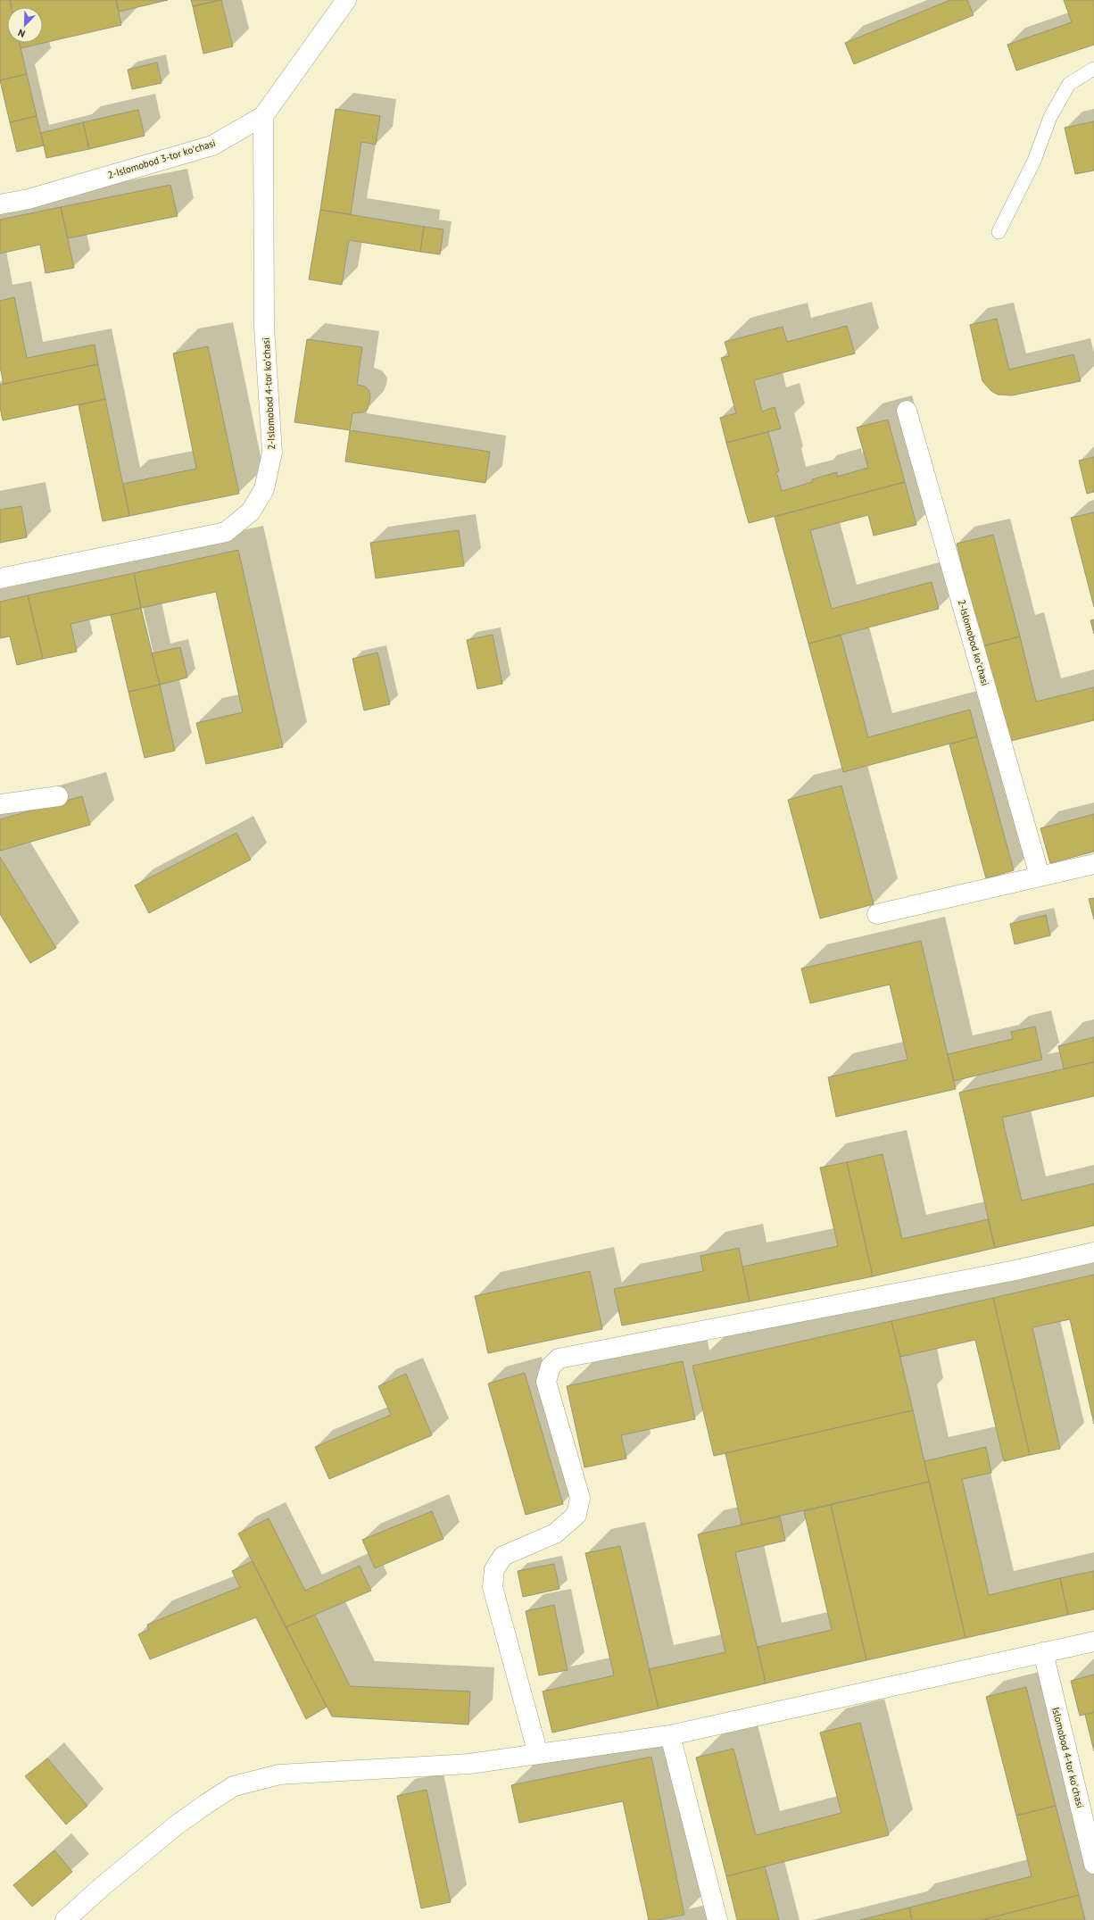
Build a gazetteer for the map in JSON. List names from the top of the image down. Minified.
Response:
{"streets":{"street":["2-Islomobod 3-tor koʻchasi","2-Islomobod 4-tor koʻchasi","2-Islomobod koʻchasi","Islomobod 4-tor koʻchasi"]},"crossings":[["2-Islomobod 3-tor koʻchasi","2-Islomobod 4-tor koʻchasi"]],"north":"bottom left"}
